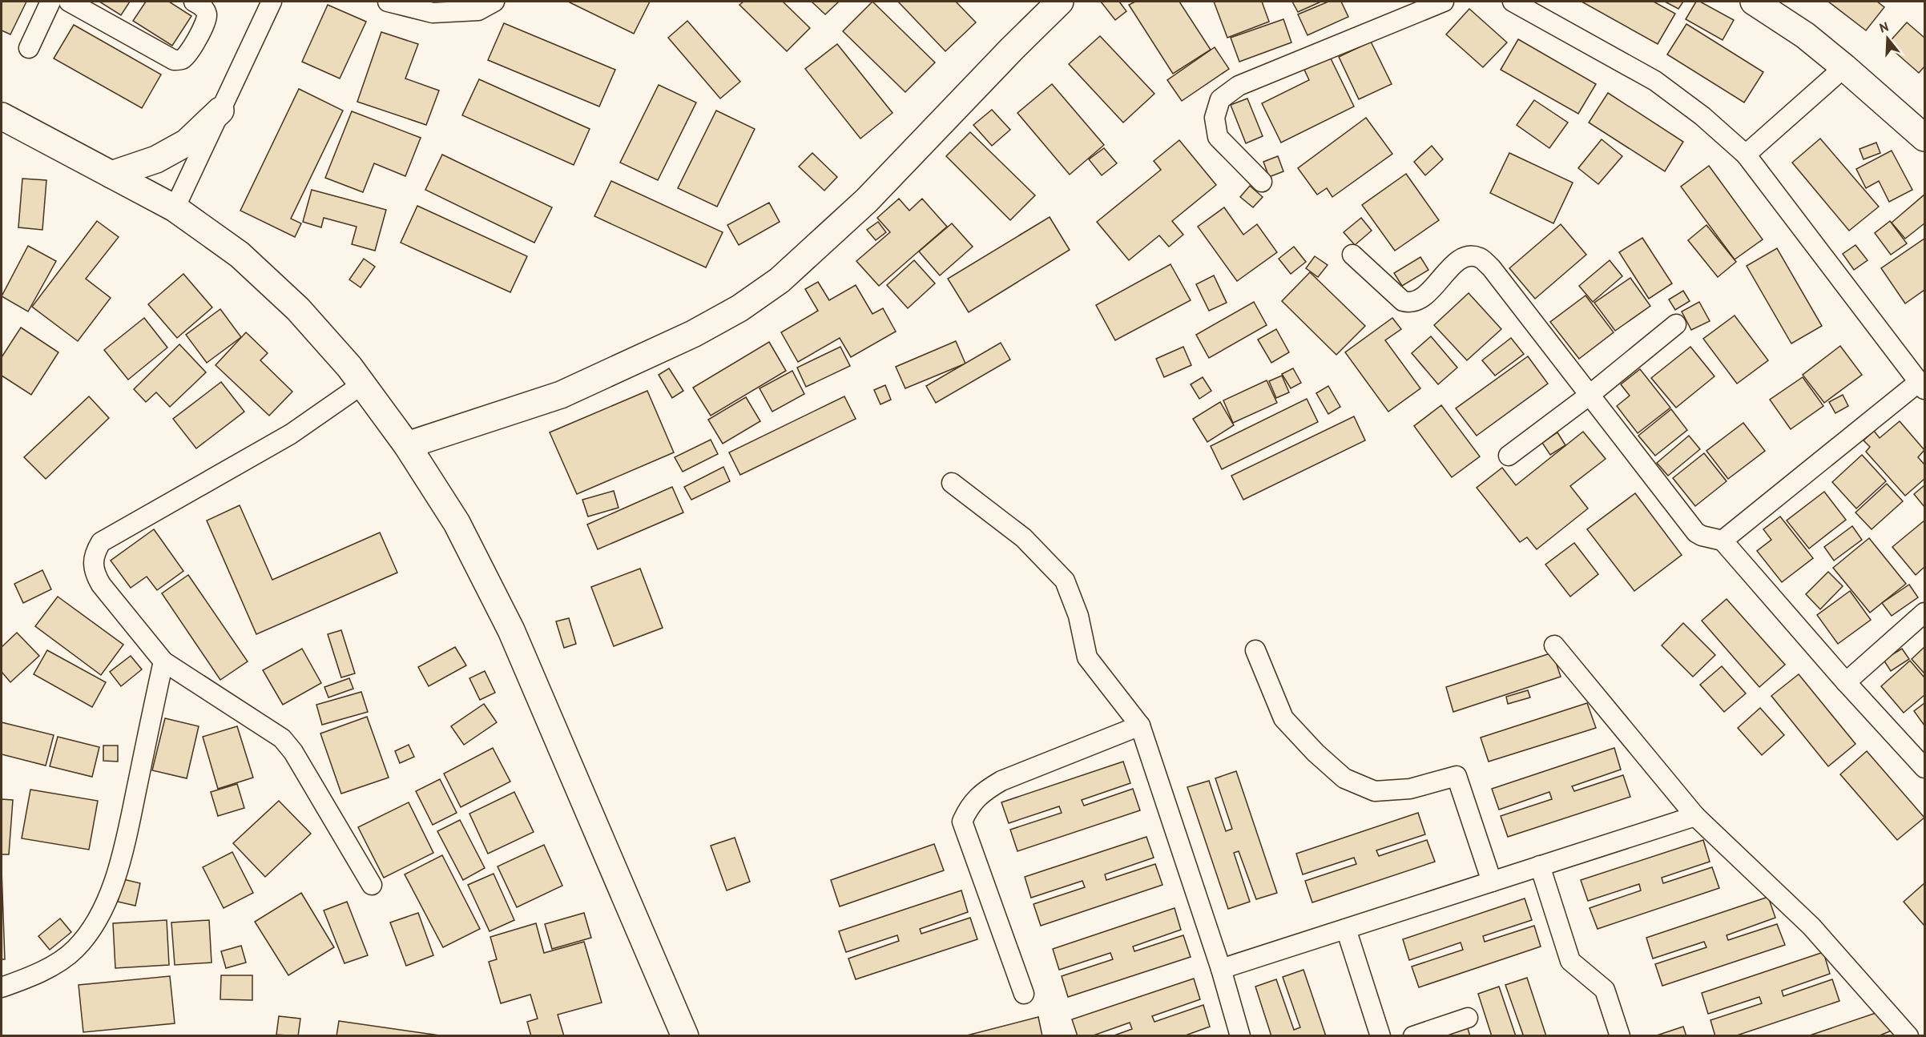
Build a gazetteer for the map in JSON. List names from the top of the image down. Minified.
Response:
{"north":"top"}
